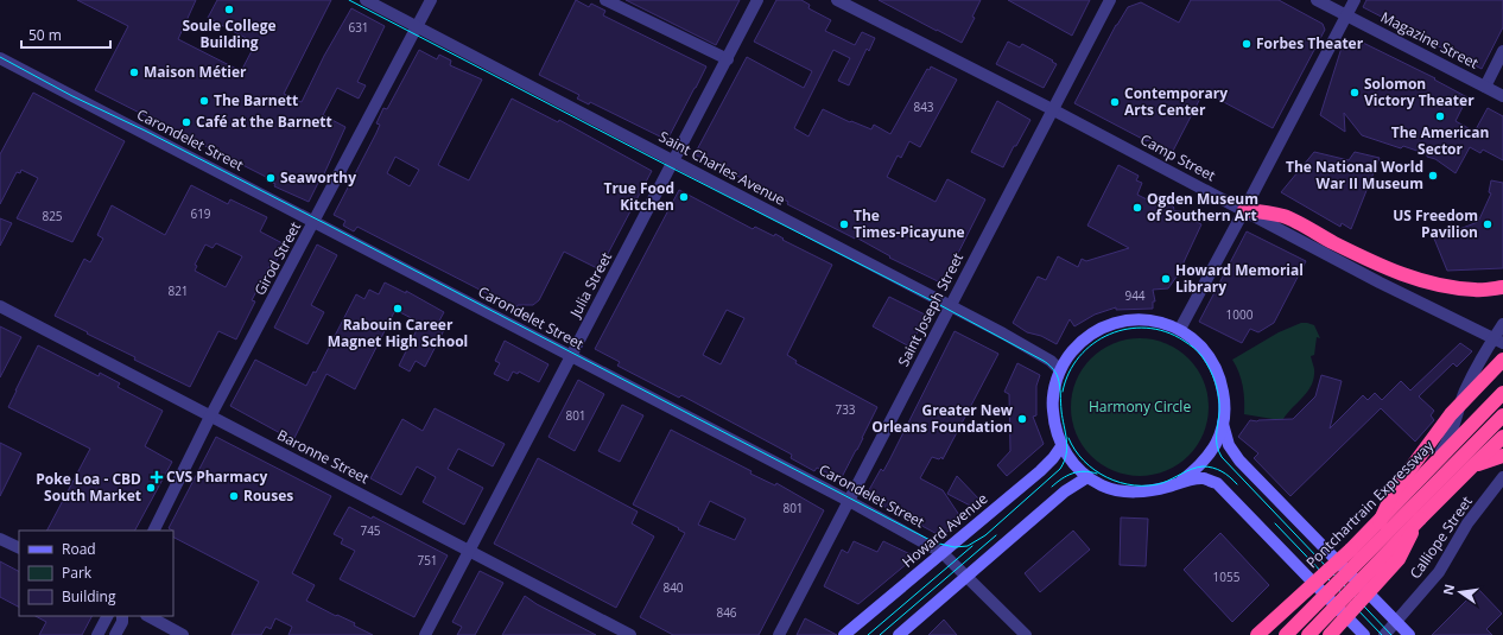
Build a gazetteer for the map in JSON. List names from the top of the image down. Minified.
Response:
{"streets":{"highway":["Pontchartrain Expressway"],"main road":["Howard Avenue"],"street":["Magazine Street","Carondelet Street","Camp Street","Saint Charles Avenue","Girod Street","Julia Street","Saint Joseph Street","Baronne Street","Calliope Street"]},"crossings":[["Carondelet Street","Girod Street"],["Carondelet Street","Julia Street"],["Carondelet Street","Saint Joseph Street"],["Carondelet Street","Howard Avenue"],["Camp Street","Saint Joseph Street"],["Saint Charles Avenue","Girod Street"],["Saint Charles Avenue","Julia Street"],["Saint Charles Avenue","Saint Joseph Street"],["Girod Street","Baronne Street"],["Julia Street","Baronne Street"]],"parks":["Harmony Circle"],"places":{"other":["Soule College Building","Forbes Theater","Maison Métier","Solomon Victory Theater","The Barnett","Contemporary Arts Center","The American Sector","Café at the Barnett","The National World War II Museum","Seaworthy","True Food Kitchen","Ogden Museum of Southern Art","The Times-Picayune","US Freedom Pavilion","Howard Memorial Library","Rabouin Career Magnet High School","Greater New Orleans Foundation","Poke Loa - CBD South Market","Rouses"],"health":["CVS Pharmacy"]},"house_numbers":["631","843","619","825","821","944","1000","733","801","801","745","751","1055","840","846"],"legend":["Road","Park","Building"],"scale_bar":"50 m","north":"left"}
